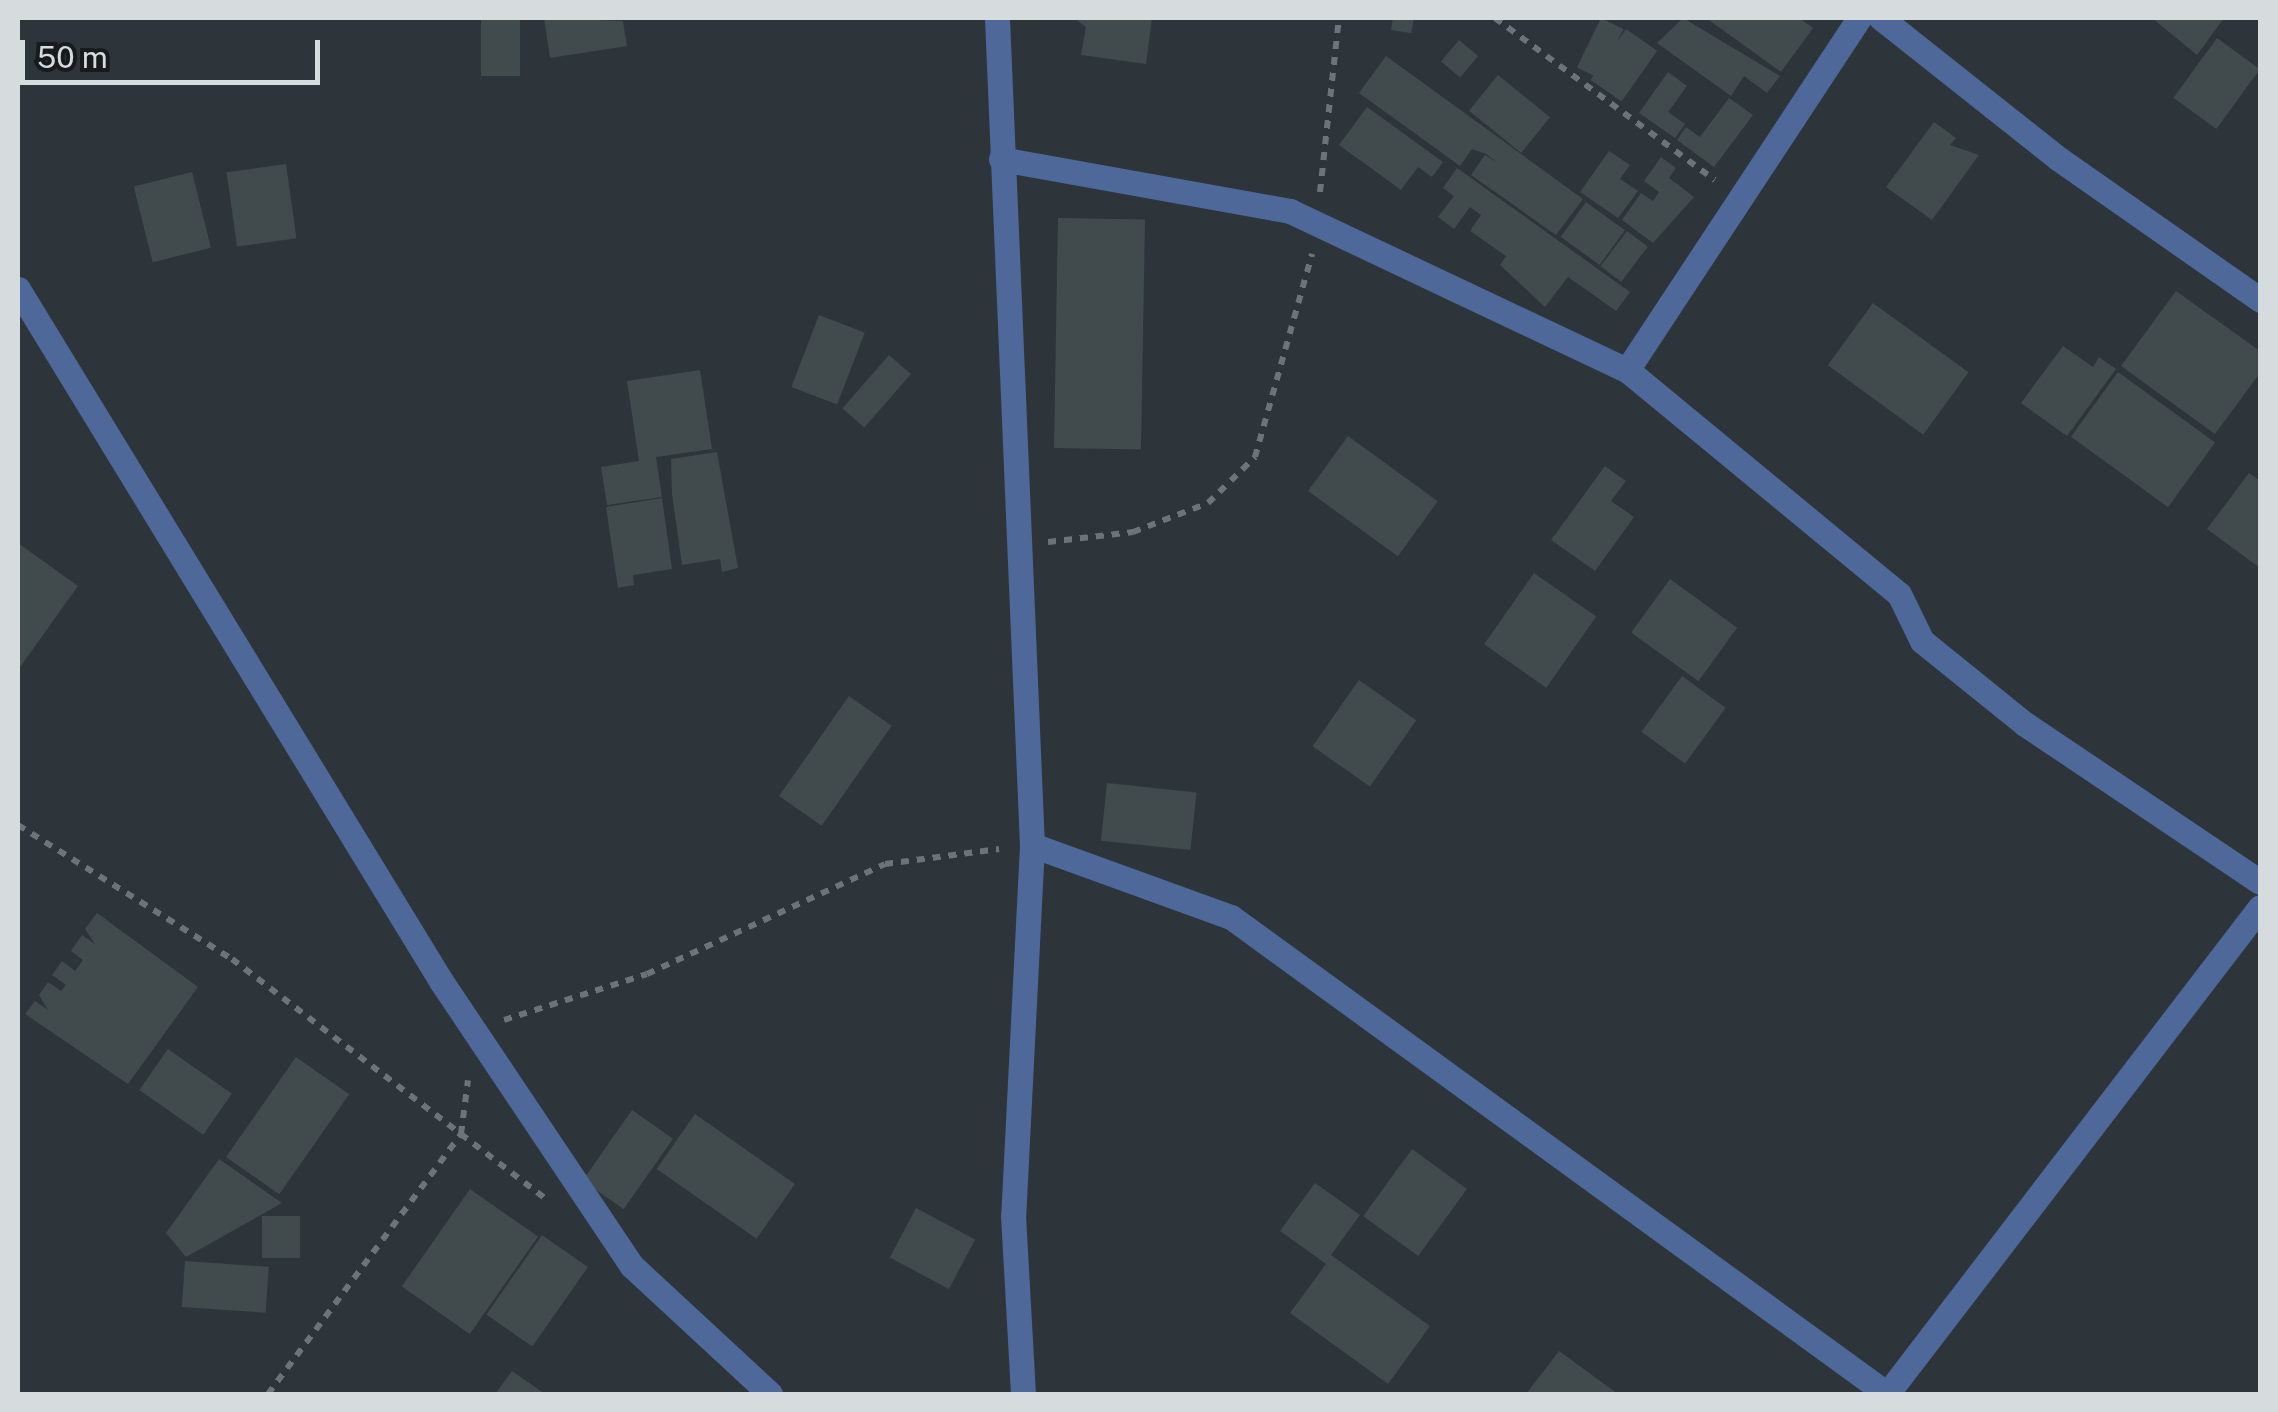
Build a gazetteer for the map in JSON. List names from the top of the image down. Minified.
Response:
{"scale_bar":"50 m"}
